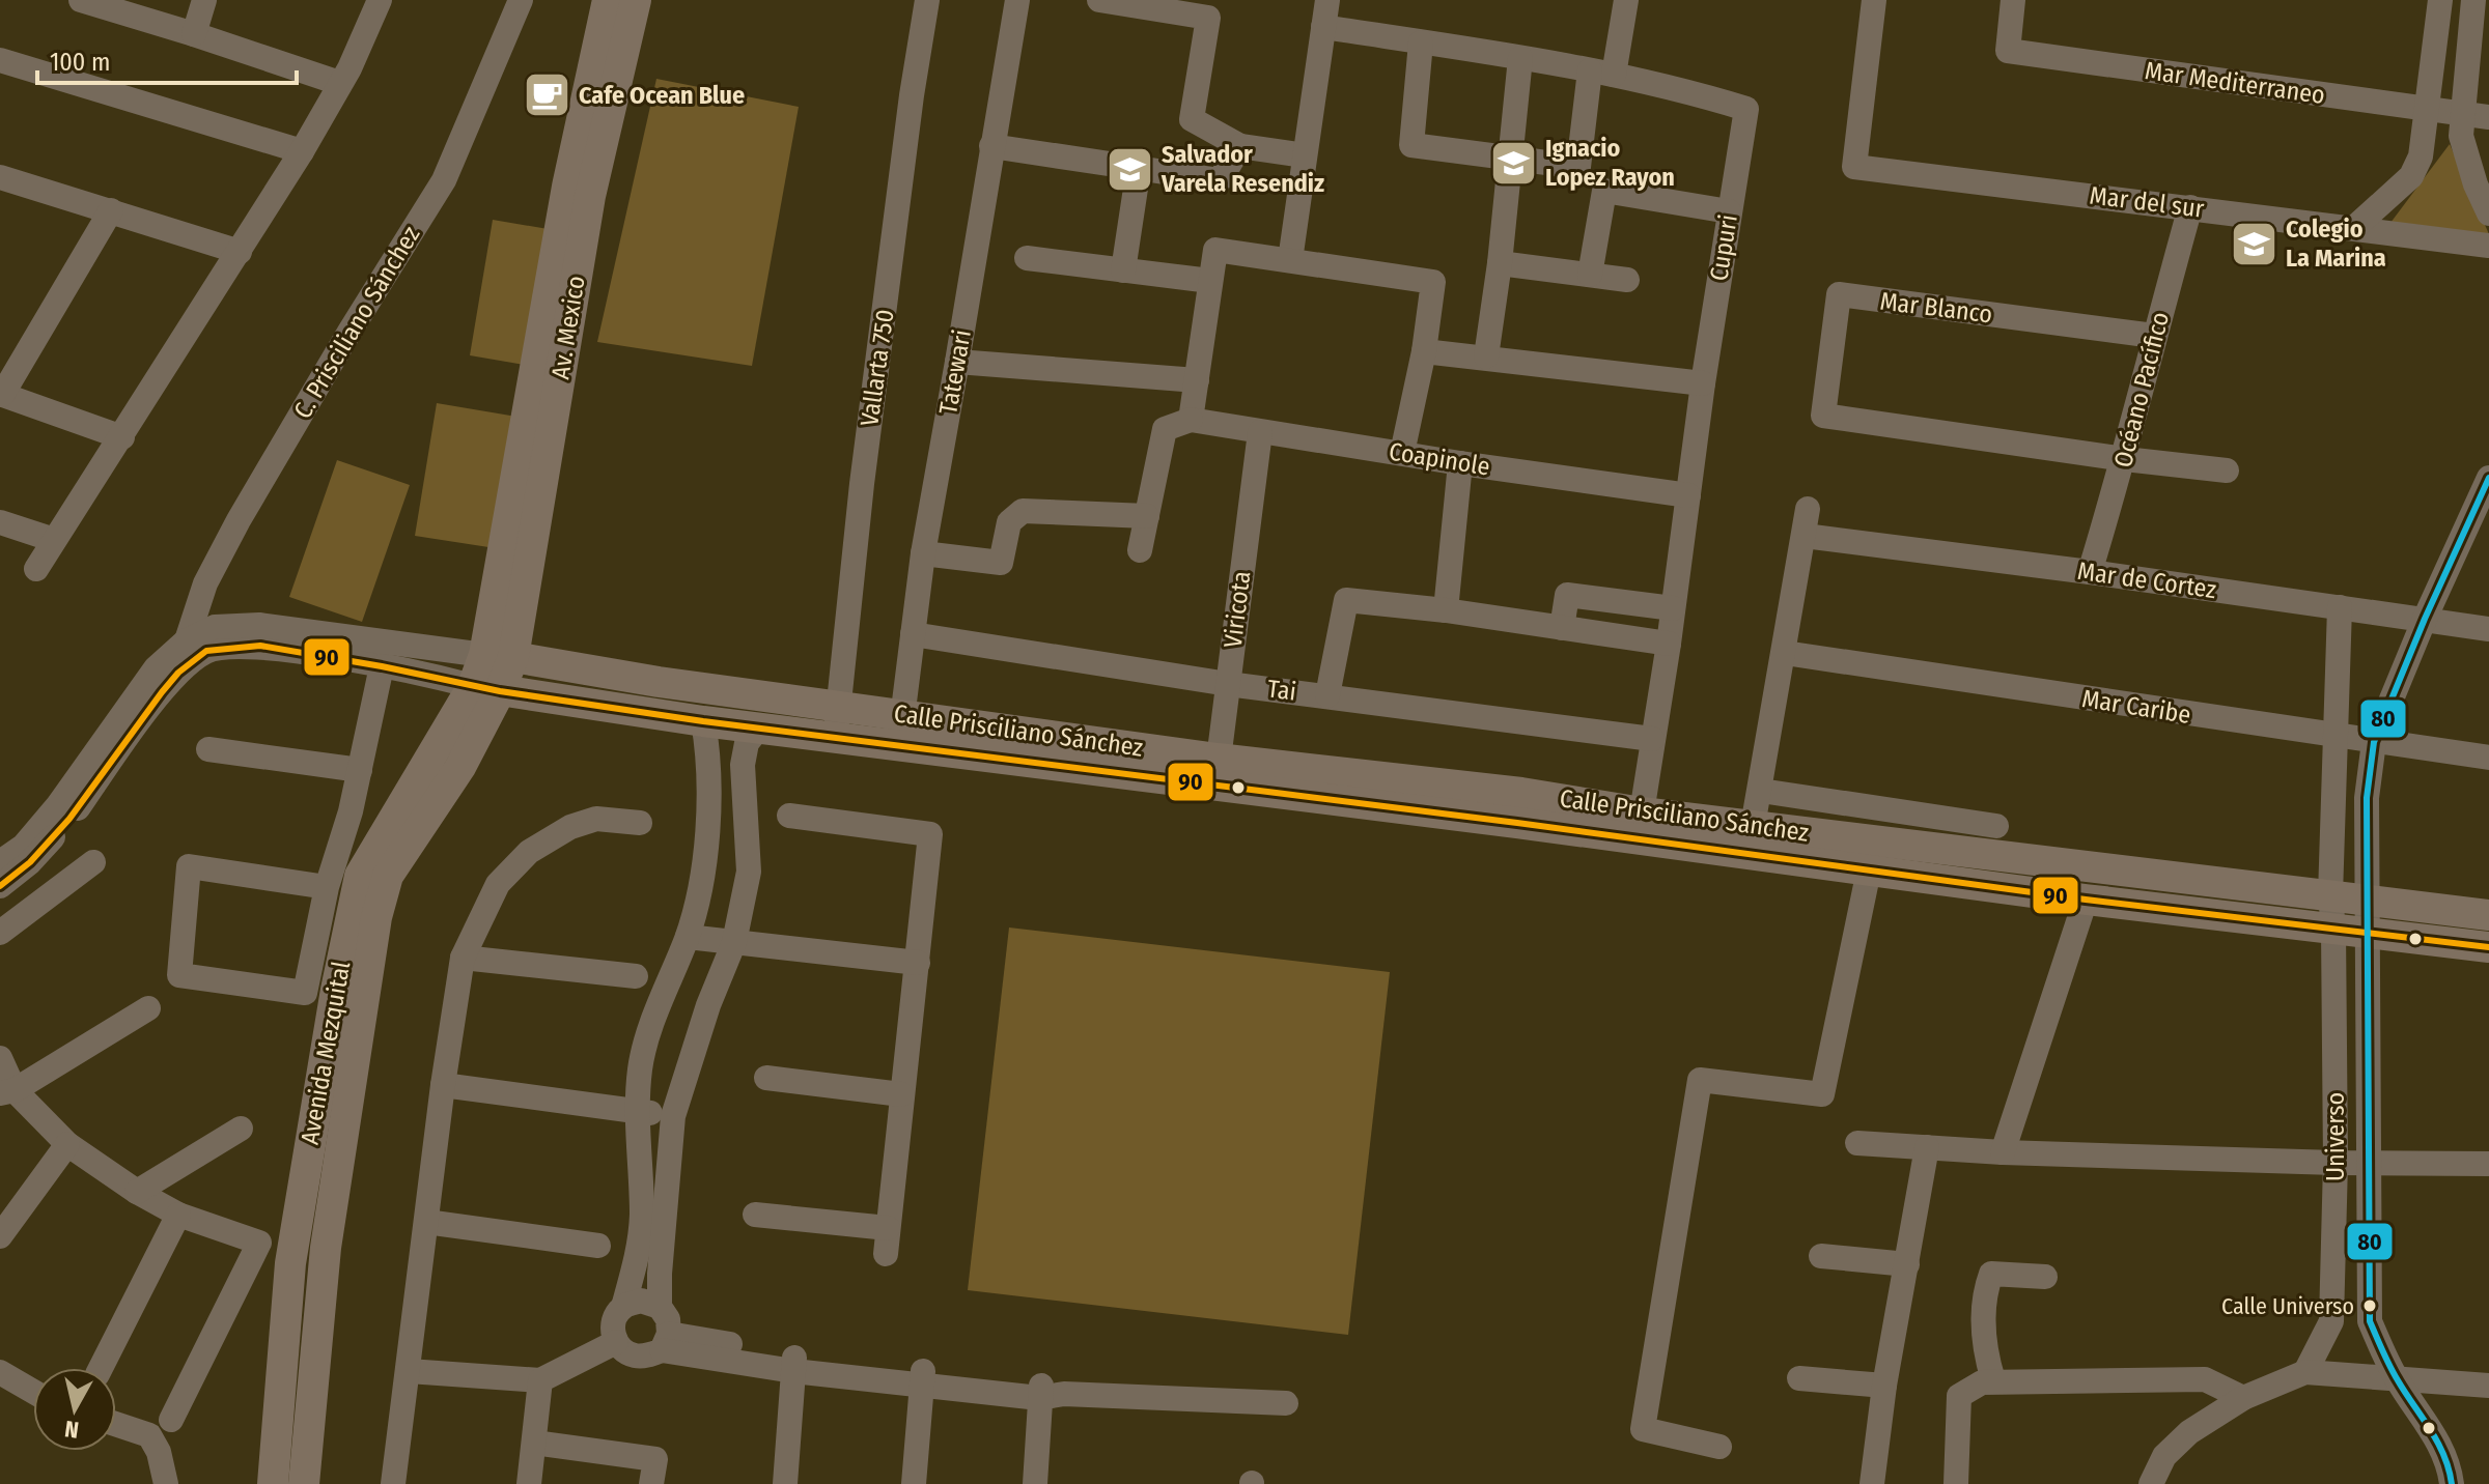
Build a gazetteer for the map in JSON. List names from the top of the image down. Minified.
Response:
{"streets":{"main road":["Av. Mexico","Calle Prisciliano Sánchez","Avenida Mezquital"],"street":["Mar Mediterraneo","Mar del sur","Cupuri","Mar Blanco","C. Prisciliano Sánchez","Vallarta 750","Tatewari","Océano Pacífico","Coapinole","Mar de Cortez","Viricota","Tai","Mar Caribe","Universo"]},"crossings":[["Mar del sur","Océano Pacífico"],["Cupuri","Coapinole"],["Cupuri","Tai"],["Cupuri","Calle Prisciliano Sánchez"],["Mar Blanco","Océano Pacífico"],["C. Prisciliano Sánchez","Calle Prisciliano Sánchez"],["Av. Mexico","Calle Prisciliano Sánchez"],["Av. Mexico","Avenida Mezquital"],["Vallarta 750","Calle Prisciliano Sánchez"],["Tatewari","Tai"],["Tatewari","Calle Prisciliano Sánchez"],["Océano Pacífico","Mar de Cortez"],["Coapinole","Viricota"],["Viricota","Tai"],["Viricota","Calle Prisciliano Sánchez"],["Calle Prisciliano Sánchez","Avenida Mezquital"],["Calle Prisciliano Sánchez","Universo"]],"places":{"cafe":["Cafe Ocean Blue"],"school or university":["Ignacio Lopez Rayon","Salvador Varela Resendiz","Colegio La Marina"],"other":["Calle Universo"]},"lines":["transit line 80","transit line 90"],"scale_bar":"100 m","north":"bottom"}
